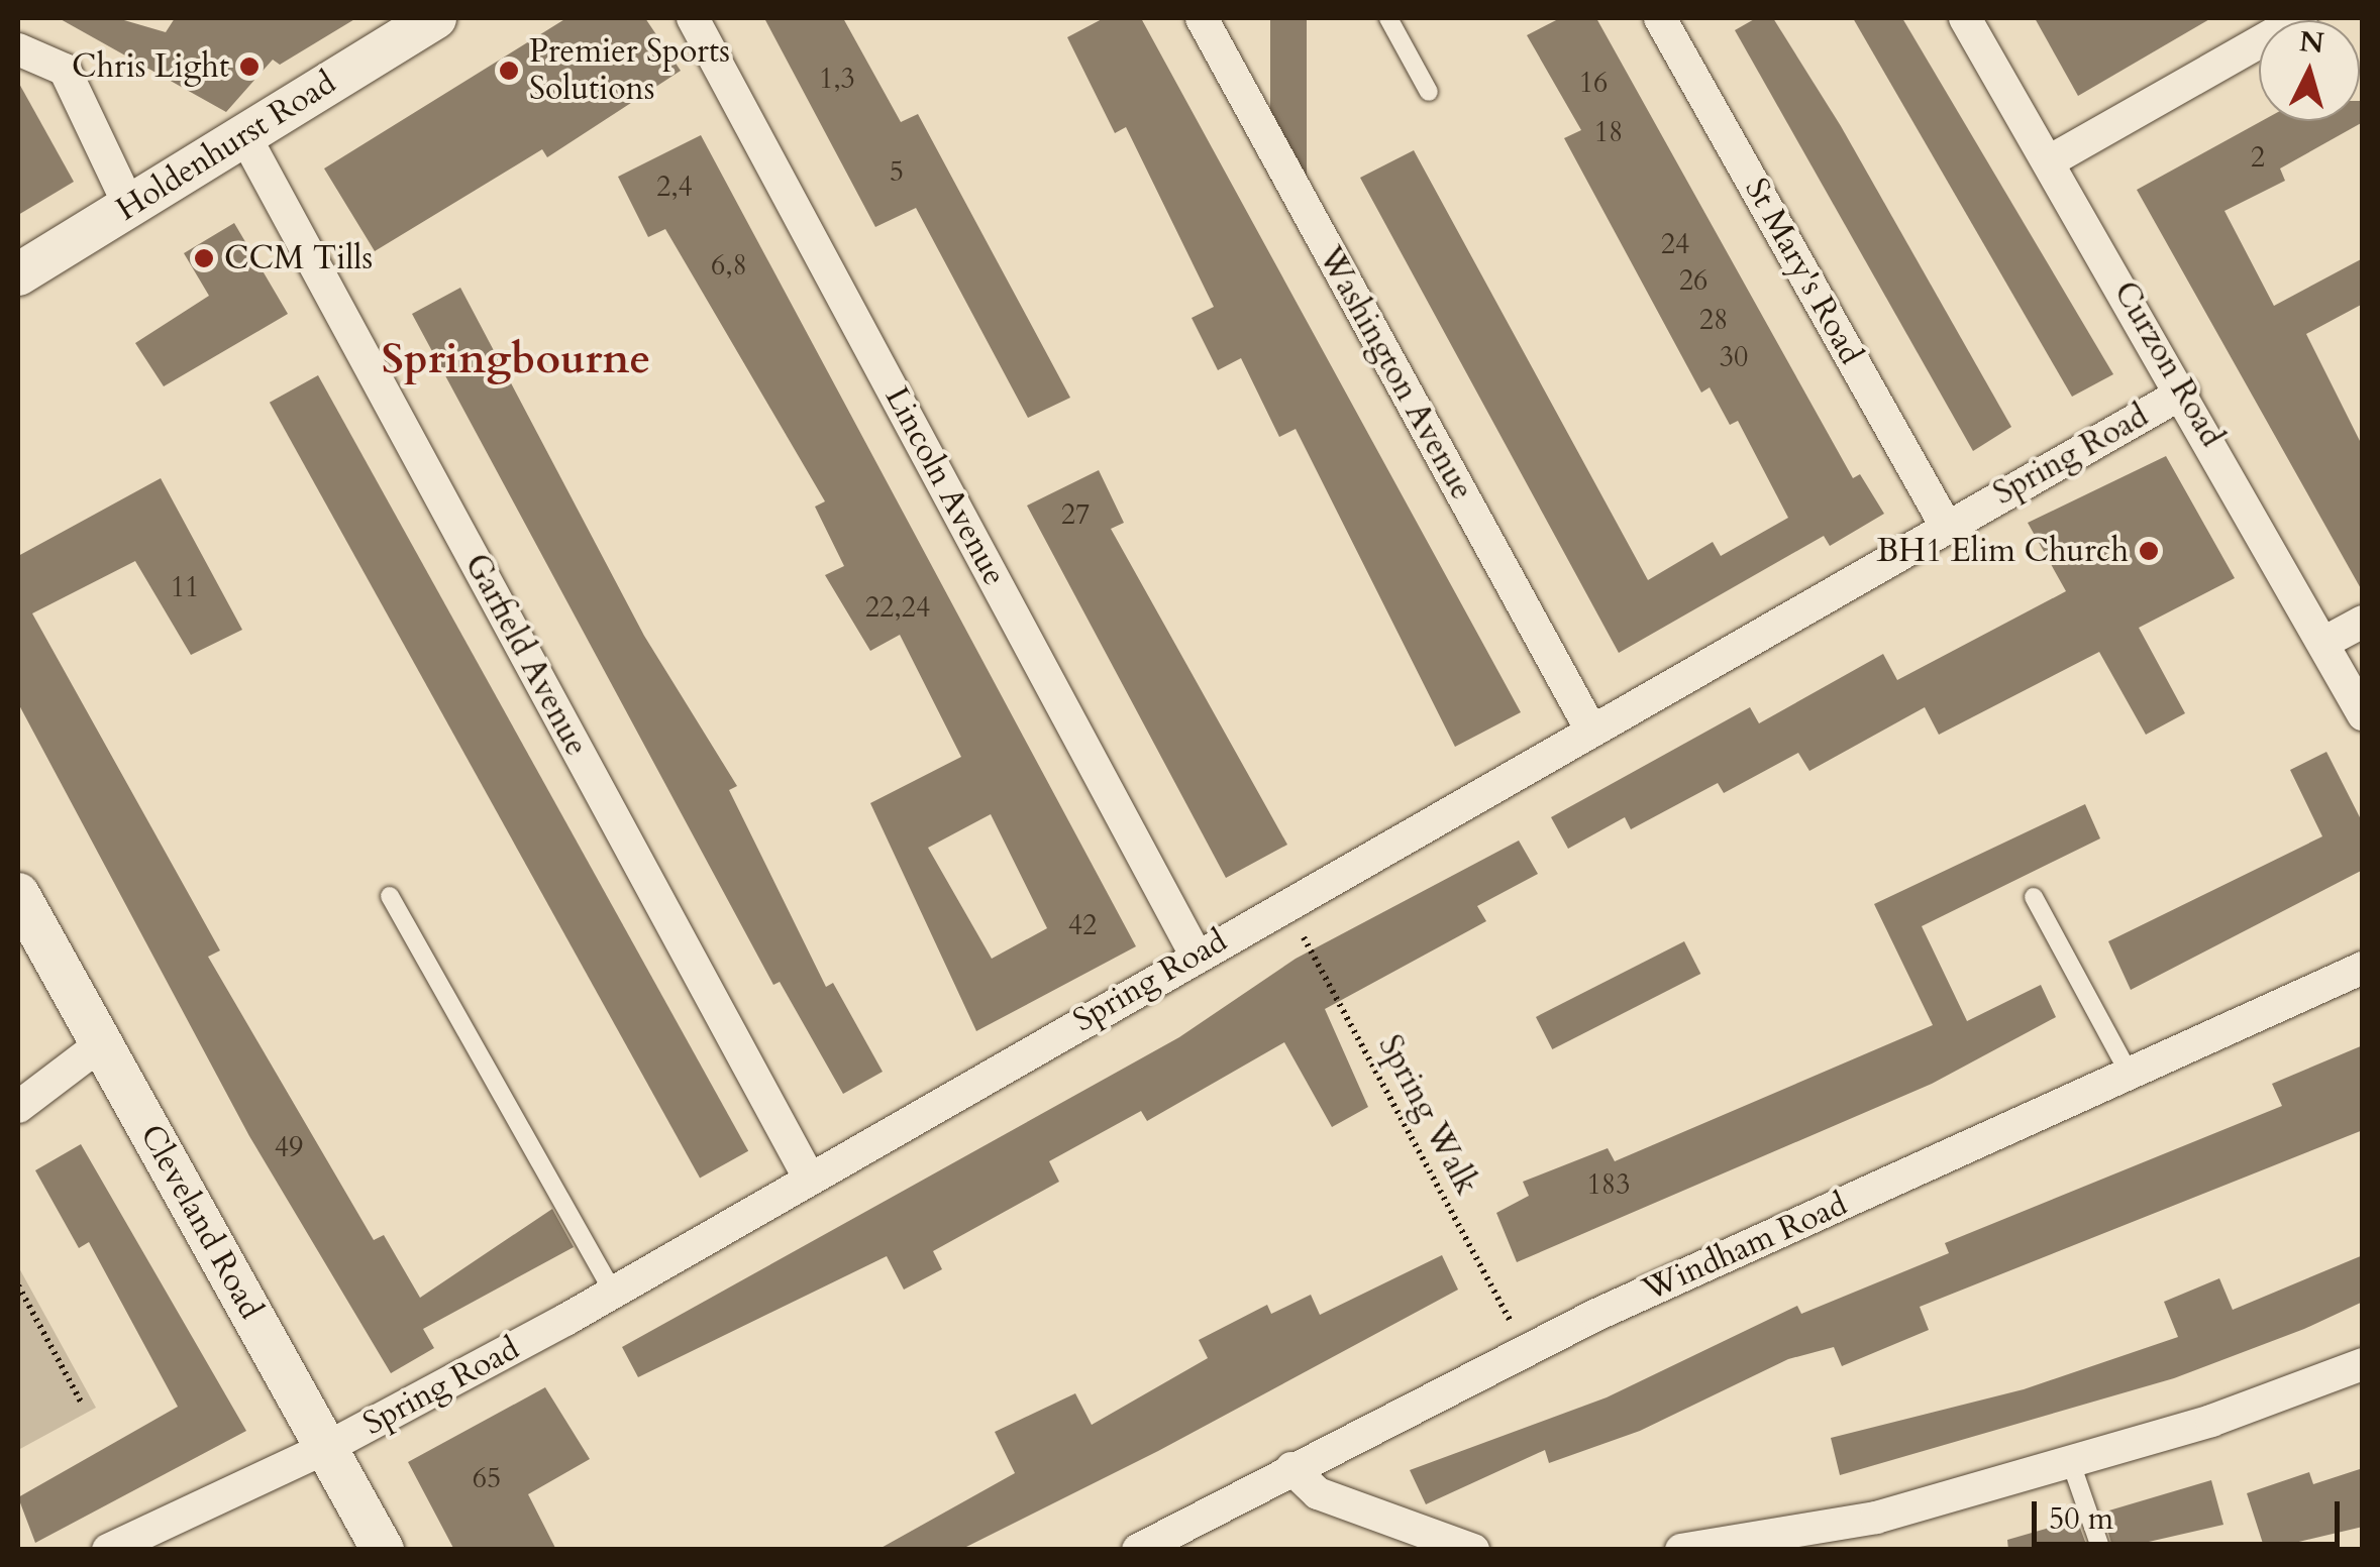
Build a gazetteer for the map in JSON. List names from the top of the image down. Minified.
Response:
{"streets":{"street":["Holdenhurst Road","St Mary's Road","Curzon Road","Washington Avenue","Spring Road","Lincoln Avenue","Garfield Avenue","Cleveland Road","Windham Road"],"path":["Spring Walk"]},"crossings":[["Holdenhurst Road","Garfield Avenue"],["St Mary's Road","Spring Road"],["Curzon Road","Spring Road"],["Washington Avenue","Spring Road"],["Spring Road","Lincoln Avenue"],["Spring Road","Garfield Avenue"],["Spring Road","Spring Walk"],["Spring Road","Cleveland Road"],["Spring Walk","Windham Road"]],"districts":["Springbourne"],"places":["Chris Light","Premier Sports Solutions","CCM Tills","BH1 Elim Church"],"house_numbers":["1,3","16","18","2","5","2,4","24","6,8","26","28","30","27","11","22,24","42","49","183","65"],"scale_bar":"50 m","north":"top"}
